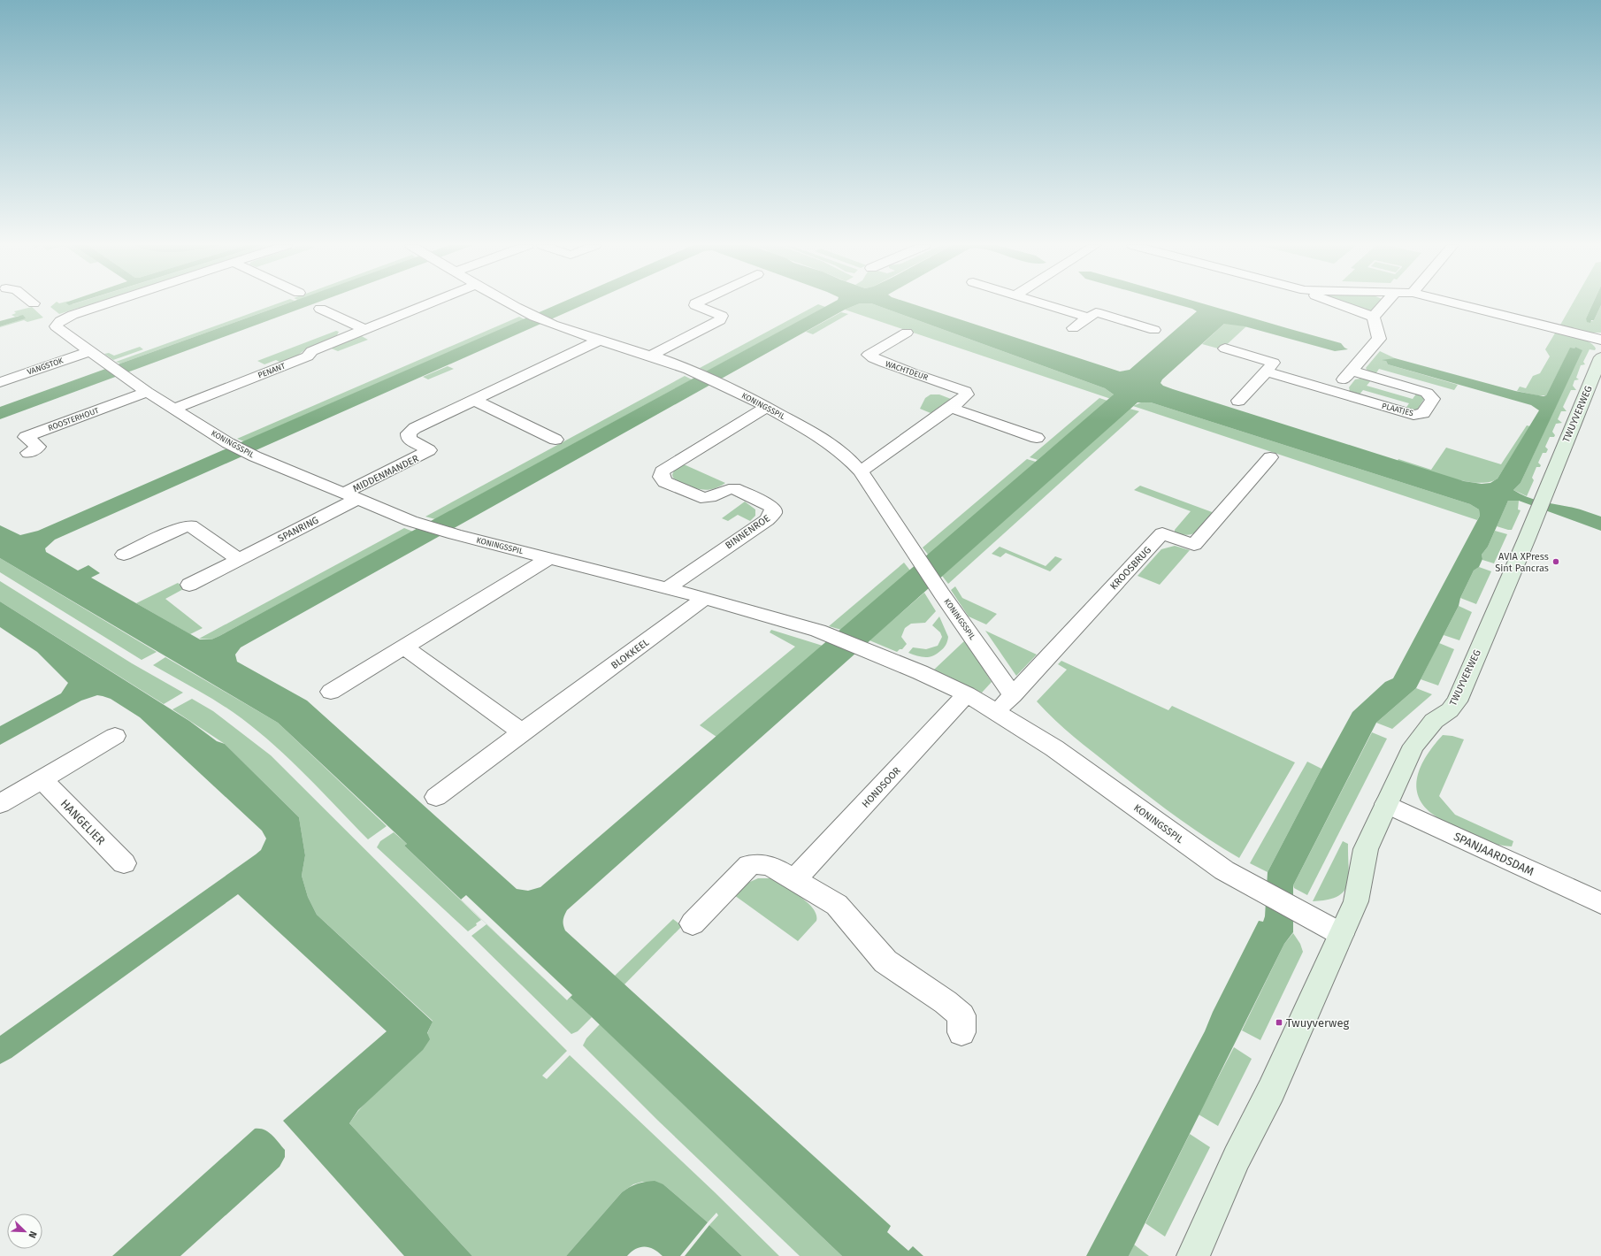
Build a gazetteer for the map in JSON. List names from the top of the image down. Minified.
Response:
{"streets":{"street":["VANGSTOK","PENANT","WACHTDEUR","KONINGSSPIL","PLAATJES","TWUYVERWEG","ROOSTERHOUT","MIDDENMANDER","SPANRING","BINNENROE","KROOSBRUG","BLOKKEEL","HONDSOOR","HANGELIER","SPANJAARDSDAM"]},"crossings":[["VANGSTOK","KONINGSSPIL"],["PENANT","KONINGSSPIL"],["WACHTDEUR","KONINGSSPIL"],["KONINGSSPIL","TWUYVERWEG"],["KONINGSSPIL","ROOSTERHOUT"],["KONINGSSPIL","MIDDENMANDER"],["KONINGSSPIL","SPANRING"],["KONINGSSPIL","BINNENROE"],["KONINGSSPIL","KROOSBRUG"],["KONINGSSPIL","BLOKKEEL"],["KONINGSSPIL","HONDSOOR"],["TWUYVERWEG","SPANJAARDSDAM"],["MIDDENMANDER","SPANRING"]],"places":{"other":["AVIA XPress Sint Pancras"],"transit":["Twuyverweg"]},"north":"bottom right"}
